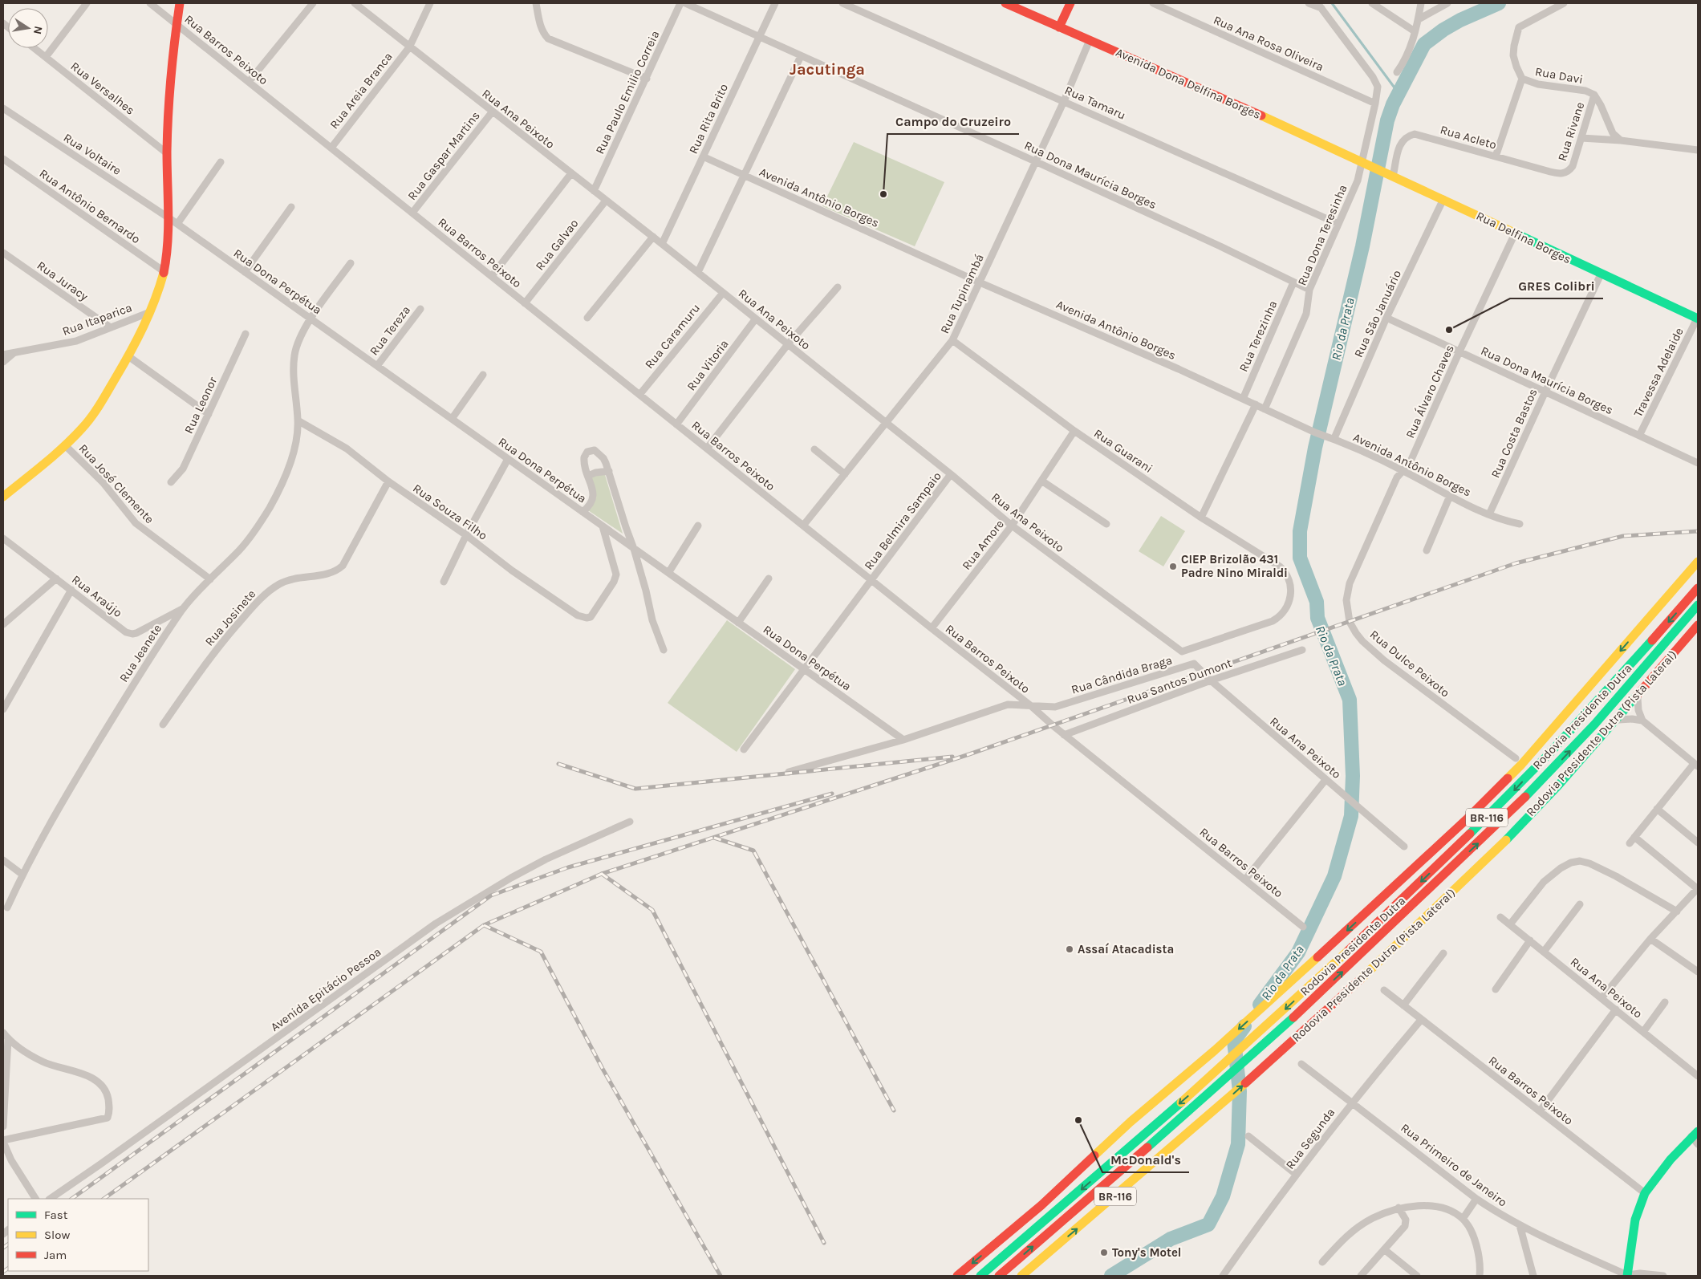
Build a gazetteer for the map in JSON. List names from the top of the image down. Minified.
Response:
{"streets":{"main road":["Avenida Dona Delfina Borges","Rua Delfina Borges","Rodovia Presidente Dutra","Rodovia Presidente Dutra (Pista Lateral)","BR-116"],"street":["Rua Ana Rosa Oliveira","Rua Barros Peixoto","Rua Davi","Rua Versalhes","Rua Areia Branca","Rua Paulo Emilio Correia","Rua Tamaru","Rua Ana Peixoto","Rua Rita Brito","Rua Rivane","Rua Acleto","Rua Voltaire","Rua Gaspar Martins","Rua Dona Maurícia Borges","Avenida Antônio Borges","Rua Antônio Bernardo","Rua Dona Teresinha","Rua Galvao","Rua Juracy","Rua Dona Perpétua","Rua Tupinambá","Rua Sāo Januário","Rua Itaparica","Rua Tereza","Rua Caramuru","Rua Terezinha","Rua Vitoria","Travessa Adelaide","Rua Álvaro Chaves","Rua Leonor","Rua Costa Bastos","Rua Guarani","Rua José Clemente","Rua Souza Filho","Rua Belmira Sampaio","Rua Amore","Rua Araújo","Rua Josinete","Rua Jeanete","Rua Dulce Peixoto","Rua Cândida Braga","Rua Santos Dumont","Avenida Epitácio Pessoa","Rua Segunda","Rua Primeiro de Janeiro"]},"crossings":[["Rua Ana Rosa Oliveira","Rua Dona Teresinha"],["Rua Barros Peixoto","Rua Areia Branca"],["Rua Barros Peixoto","Rua Gaspar Martins"],["Rua Barros Peixoto","Rua Galvao"],["Rua Barros Peixoto","Rua Tupinambá"],["Rua Barros Peixoto","Rua Caramuru"],["Rua Barros Peixoto","Rua Vitoria"],["Rua Barros Peixoto","Rua Belmira Sampaio"],["Rua Barros Peixoto","Rua Amore"],["Rua Barros Peixoto","Rua Cândida Braga"],["Rua Barros Peixoto","Rua Santos Dumont"],["Rua Barros Peixoto","Rua Segunda"],["Rua Davi","Rua Rivane"],["Avenida Dona Delfina Borges","Rua Dona Teresinha"],["Avenida Dona Delfina Borges","Rua Delfina Borges"],["Avenida Dona Delfina Borges","Rua Tupinambá"],["Rua Areia Branca","Rua Ana Peixoto"],["Rua Paulo Emilio Correia","Rua Ana Peixoto"],["Rua Tamaru","Rua Dona Teresinha"],["Rua Tamaru","Rua Tupinambá"],["Rua Ana Peixoto","Rua Rita Brito"],["Rua Ana Peixoto","Rua Gaspar Martins"],["Rua Ana Peixoto","Rua Galvao"],["Rua Ana Peixoto","Rua Tupinambá"],["Rua Ana Peixoto","Rua Caramuru"],["Rua Ana Peixoto","Rua Vitoria"],["Rua Ana Peixoto","Rua Belmira Sampaio"],["Rua Ana Peixoto","Rua Amore"],["Rua Ana Peixoto","Rua Cândida Braga"],["Rua Ana Peixoto","Rua Santos Dumont"],["Rua Rita Brito","Rua Dona Maurícia Borges"],["Rua Rita Brito","Avenida Antônio Borges"],["Rua Rivane","Rua Acleto"],["Rua Acleto","Rua Delfina Borges"],["Rua Voltaire","Rua Dona Perpétua"],["Rua Dona Maurícia Borges","Rua Dona Teresinha"],["Rua Dona Maurícia Borges","Rua Tupinambá"],["Rua Dona Maurícia Borges","Rua Sāo Januário"],["Rua Dona Maurícia Borges","Rua Terezinha"],["Rua Dona Maurícia Borges","Travessa Adelaide"],["Rua Dona Maurícia Borges","Rua Álvaro Chaves"],["Rua Dona Maurícia Borges","Rua Costa Bastos"],["Avenida Antônio Borges","Rua Dona Teresinha"],["Avenida Antônio Borges","Rua Tupinambá"],["Avenida Antônio Borges","Rua Sāo Januário"],["Avenida Antônio Borges","Rua Terezinha"],["Avenida Antônio Borges","Rua Álvaro Chaves"],["Avenida Antônio Borges","Rua Costa Bastos"],["Avenida Antônio Borges","Rua Dulce Peixoto"],["Rua Dona Teresinha","Rua Delfina Borges"],["Rua Delfina Borges","Rua Sāo Januário"],["Rua Delfina Borges","Travessa Adelaide"],["Rua Delfina Borges","Rua Álvaro Chaves"],["Rua Delfina Borges","Rua Costa Bastos"],["Rua Juracy","Rua Itaparica"],["Rua Dona Perpétua","Rua Tereza"],["Rua Dona Perpétua","Rua Souza Filho"],["Rua Dona Perpétua","Rua Belmira Sampaio"],["Rua Dona Perpétua","Rua Jeanete"],["Rua Tupinambá","Rua Guarani"],["Rua Álvaro Chaves","Rua Dulce Peixoto"],["Rua Guarani","Rua Amore"],["Rua Guarani","Rua Cândida Braga"],["Rua José Clemente","Rua Jeanete"],["Rua Souza Filho","Rua Josinete"],["Rua Souza Filho","Rua Jeanete"],["Rua Araújo","Rua Jeanete"],["Rua Segunda","Rua Primeiro de Janeiro"]],"districts":["Jacutinga"],"water":["Rio da Prata"],"places":["Campo do Cruzeiro","GRES Colibri","CIEP Brizolão 431 Padre Nino Miraldi","Assaí Atacadista","McDonald's","Tony's Motel"],"legend":["Fast","Slow","Jam"],"north":"right"}
